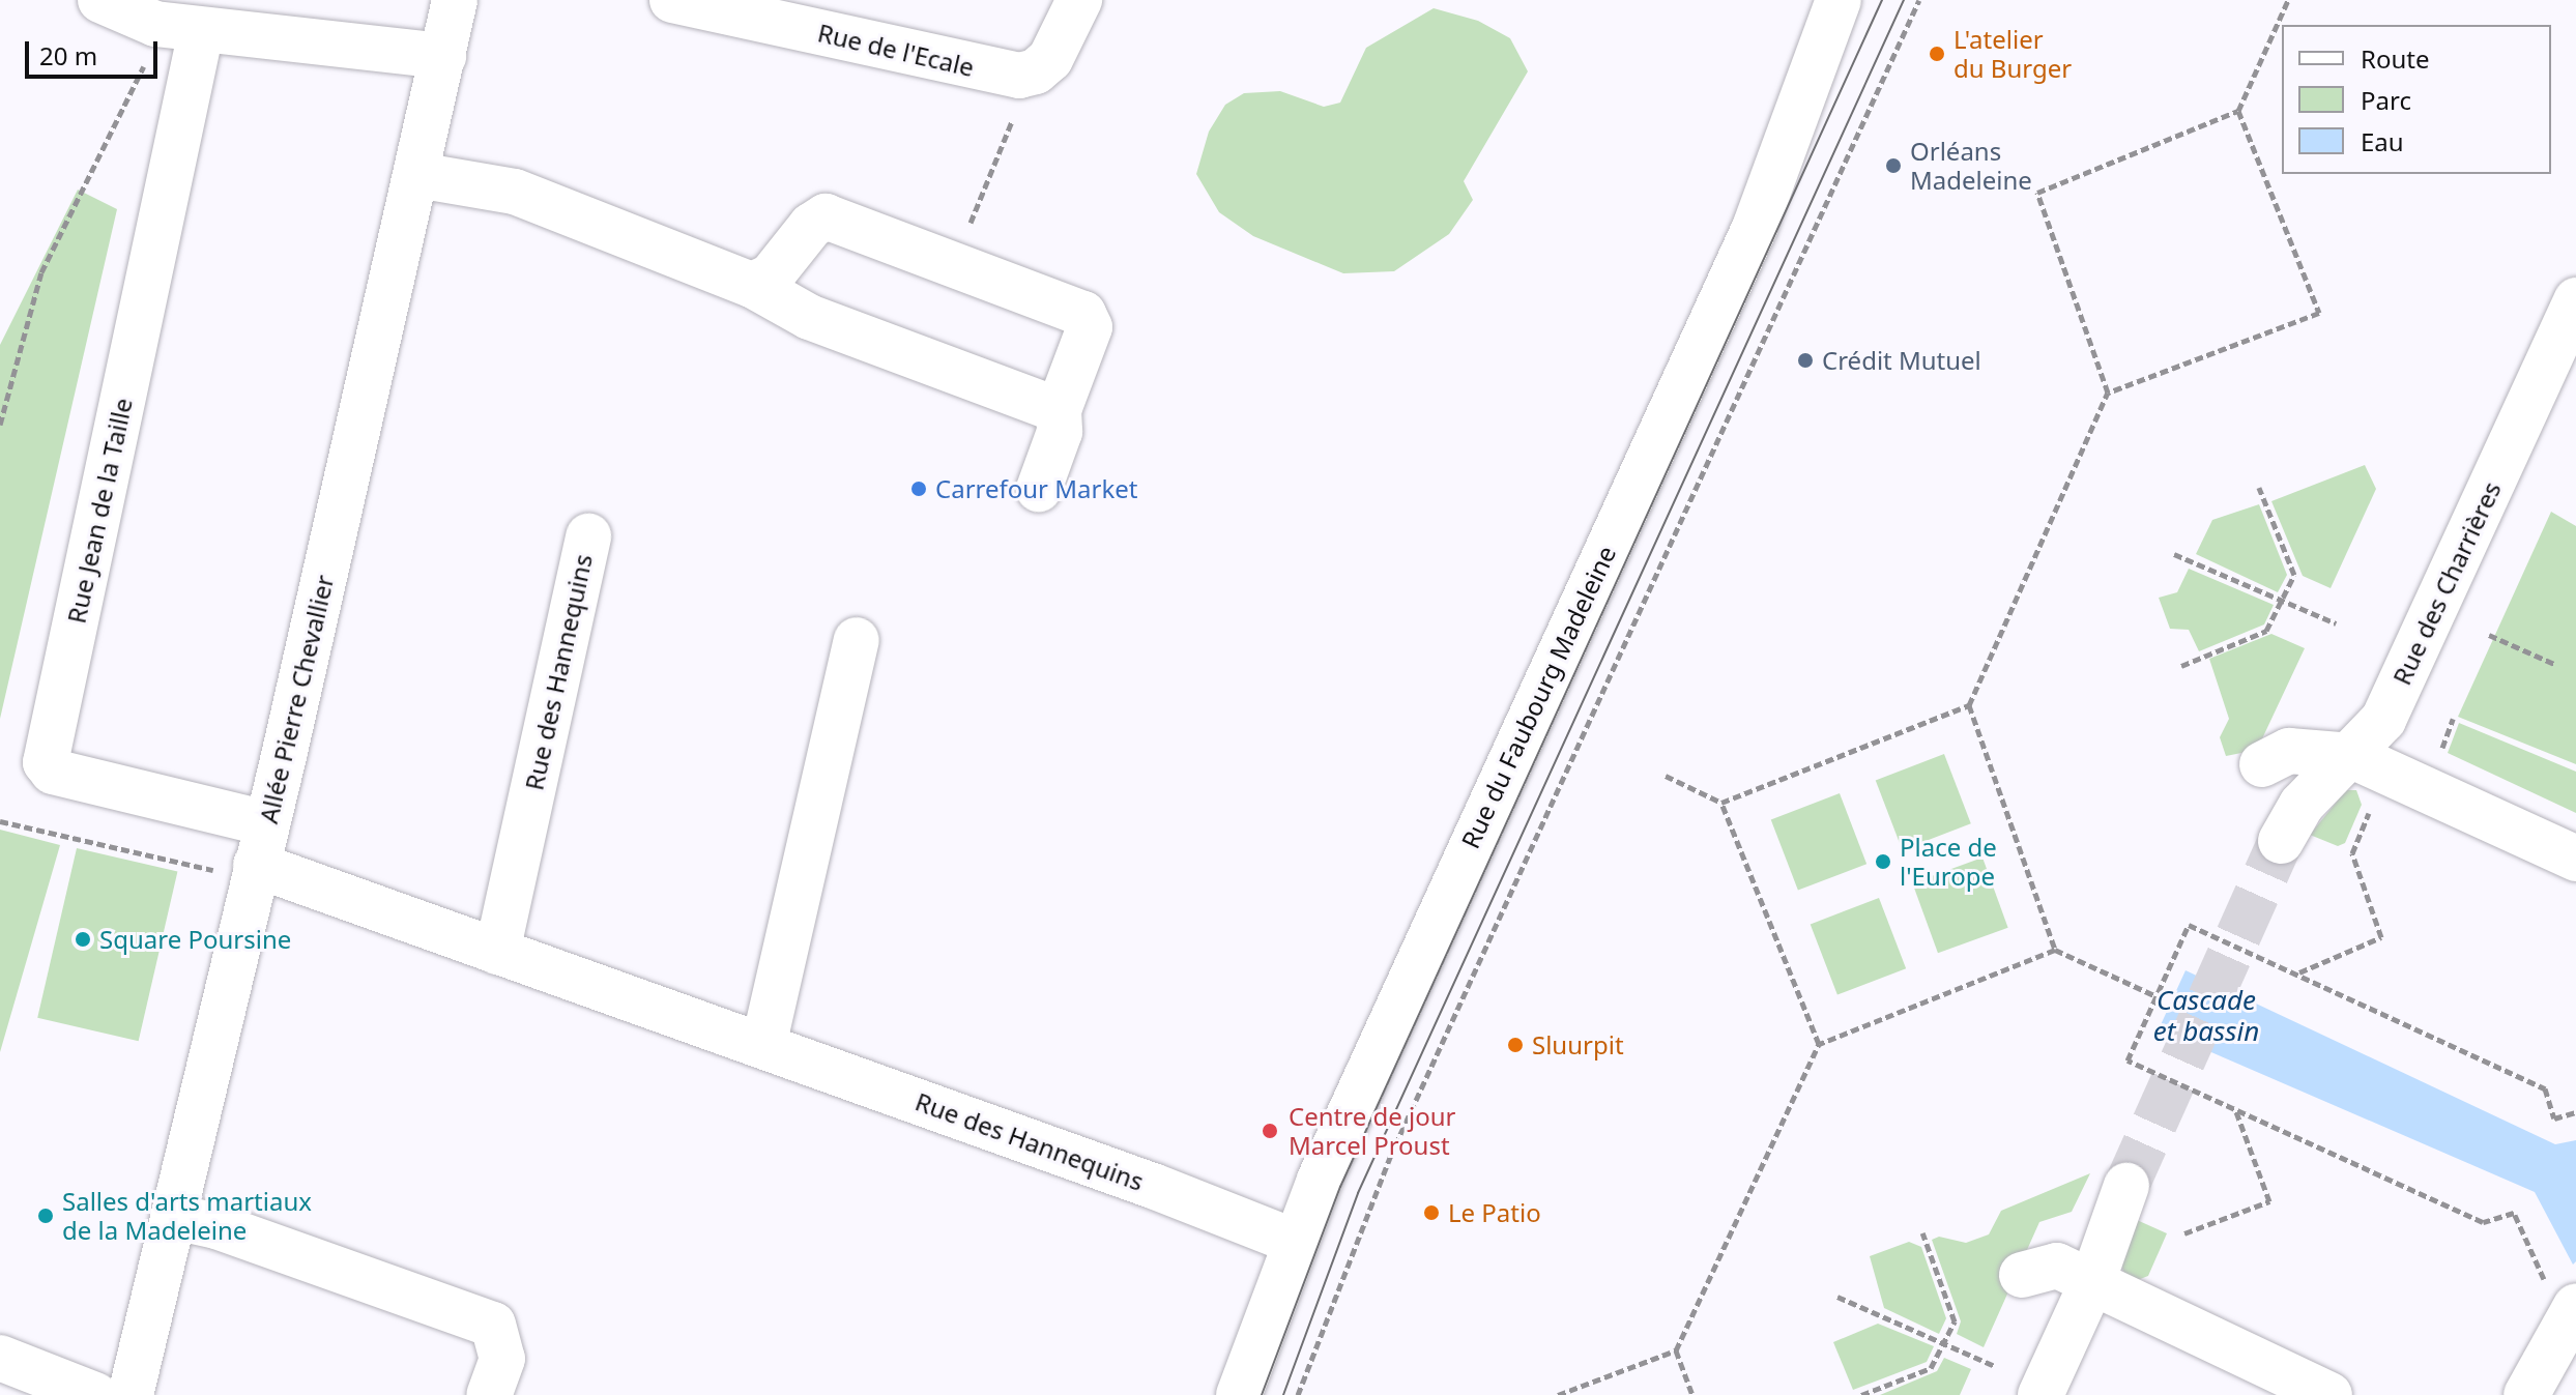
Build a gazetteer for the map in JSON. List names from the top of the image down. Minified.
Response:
{"streets":{"street":["Rue de l'Ecale","Rue Jean de la Taille","Rue des Charrières","Rue des Hannequins","Rue du Faubourg Madeleine","Allée Pierre Chevallier"]},"crossings":[["Rue Jean de la Taille","Rue des Hannequins"],["Rue Jean de la Taille","Allée Pierre Chevallier"],["Rue des Hannequins","Rue du Faubourg Madeleine"],["Rue des Hannequins","Allée Pierre Chevallier"]],"water":["Cascade et bassin"],"places":["L'atelier du Burger","Orléans Madeleine","Crédit Mutuel","Carrefour Market","Place de l'Europe","Square Poursine","Sluurpit","Centre de jour Marcel Proust","Le Patio","Salles d'arts martiaux de la Madeleine"],"legend":["Route","Parc","Eau"],"scale_bar":"20 m"}
